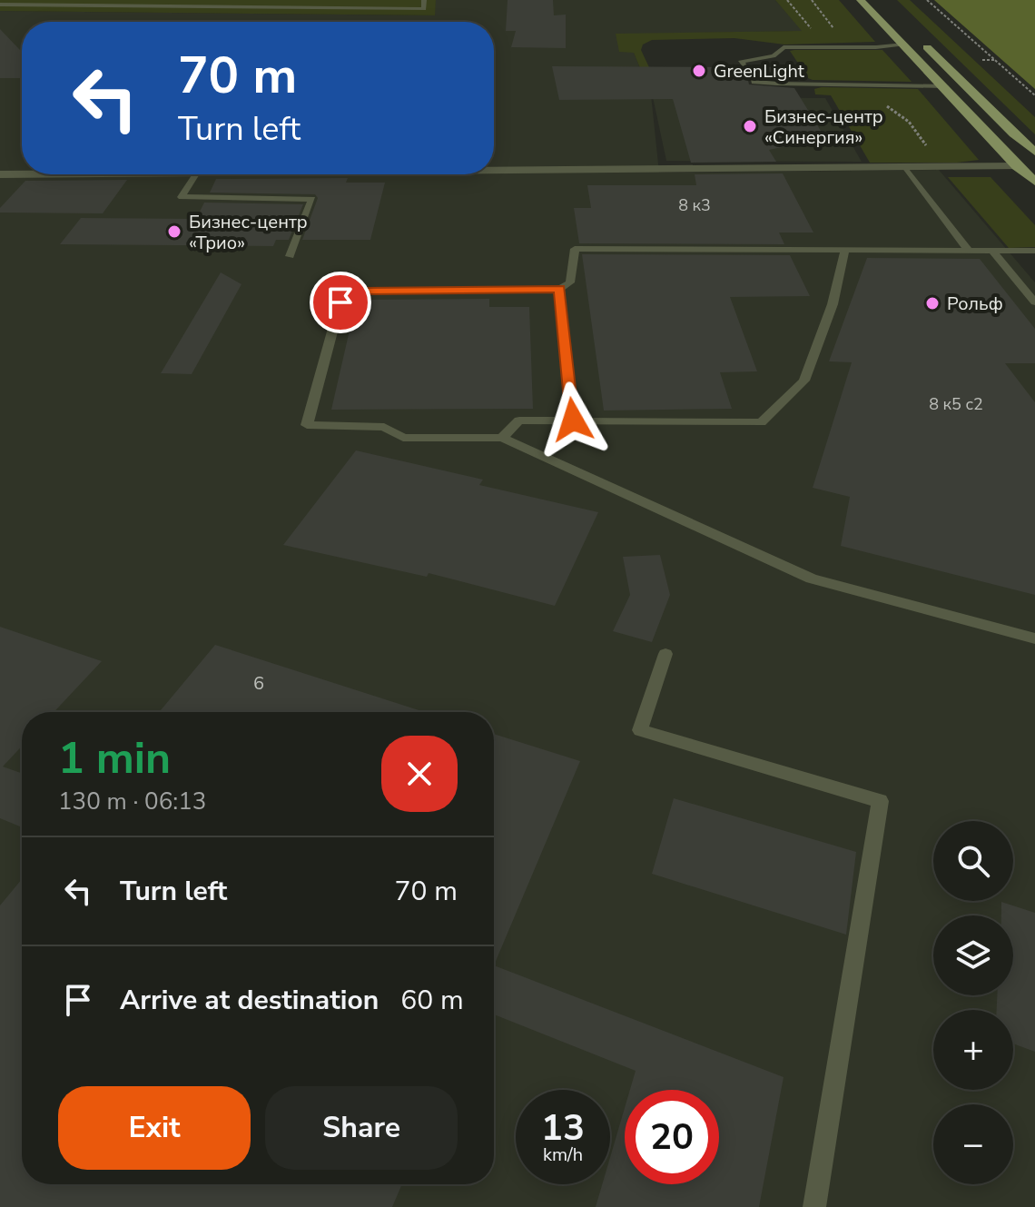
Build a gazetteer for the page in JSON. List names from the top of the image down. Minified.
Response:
{"places":["GreenLight","Бизнес-центр «Синергия»","Бизнес-центр «Трио»","Рольф"],"house_numbers":["8 к3","8 к5 с2","6"],"page":{"turn":["70 m","Turn left"],"heading":["1 min","130 m · 06:13"],"map_buttons":["+","−"],"list":[{"name":"Turn left","value":"70 m"},{"name":"Arrive at destination","value":"60 m"}],"buttons":["Exit","Share"],"speed":"13 km/h","limit":"20"}}
